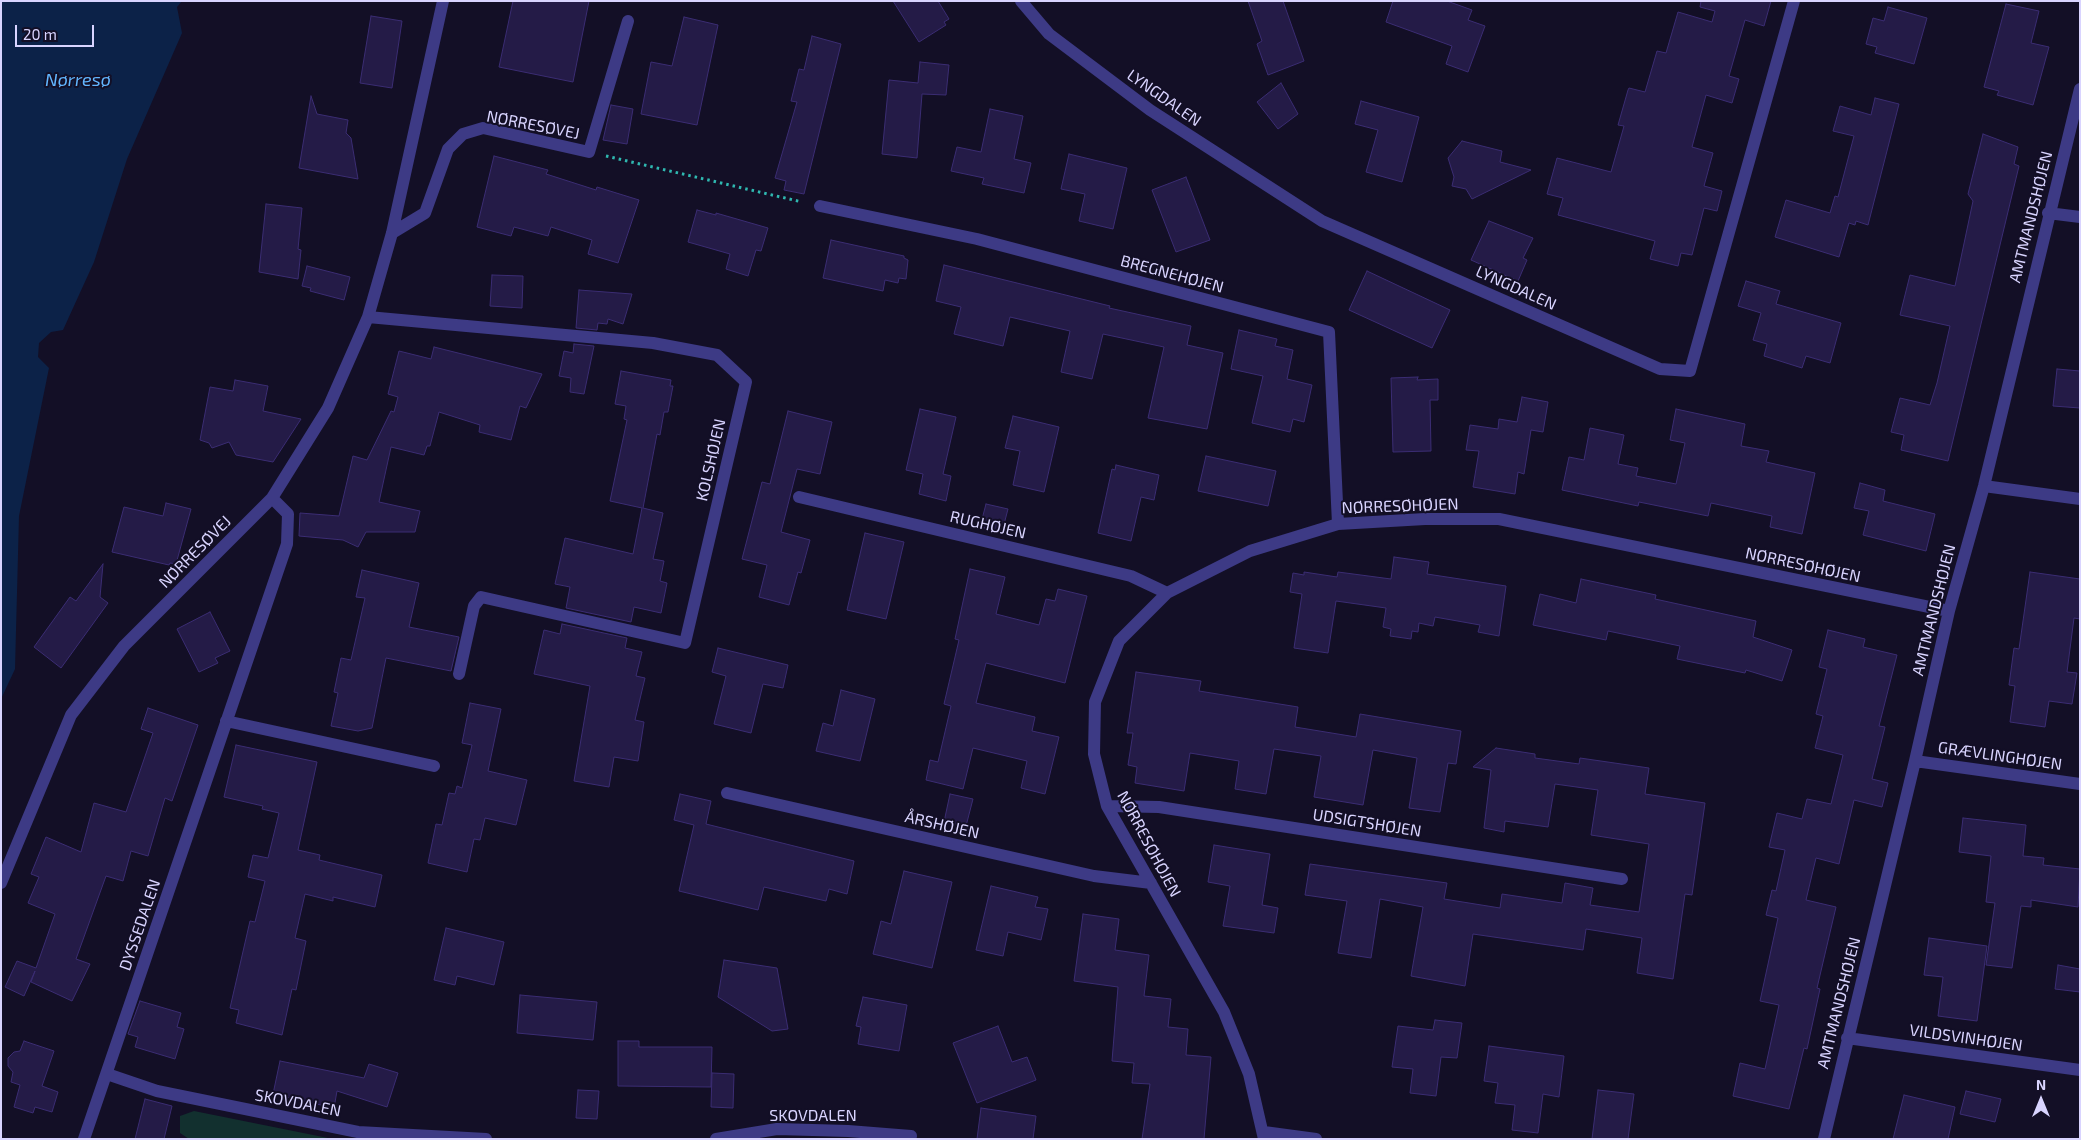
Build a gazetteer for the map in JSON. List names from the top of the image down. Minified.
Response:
{"streets":{"street":["LYNGDALEN","NØRRESØVEJ","AMTMANDSHØJEN","BREGNEHØJEN","KOLSHØJEN","NØRRESØHØJEN","RUGHØJEN","GRÆVLINGHØJEN","UDSIGTSHØJEN","ÅRSHØJEN","DYSSEDALEN","VILDSVINHØJEN","SKOVDALEN"]},"crossings":[["NØRRESØVEJ","KOLSHØJEN"],["NØRRESØVEJ","DYSSEDALEN"],["AMTMANDSHØJEN","NØRRESØHØJEN"],["AMTMANDSHØJEN","GRÆVLINGHØJEN"],["AMTMANDSHØJEN","VILDSVINHØJEN"],["BREGNEHØJEN","NØRRESØHØJEN"],["NØRRESØHØJEN","RUGHØJEN"],["NØRRESØHØJEN","UDSIGTSHØJEN"],["NØRRESØHØJEN","ÅRSHØJEN"],["DYSSEDALEN","SKOVDALEN"]],"water":["Nørresø"],"scale_bar":"20 m","north":"top"}
